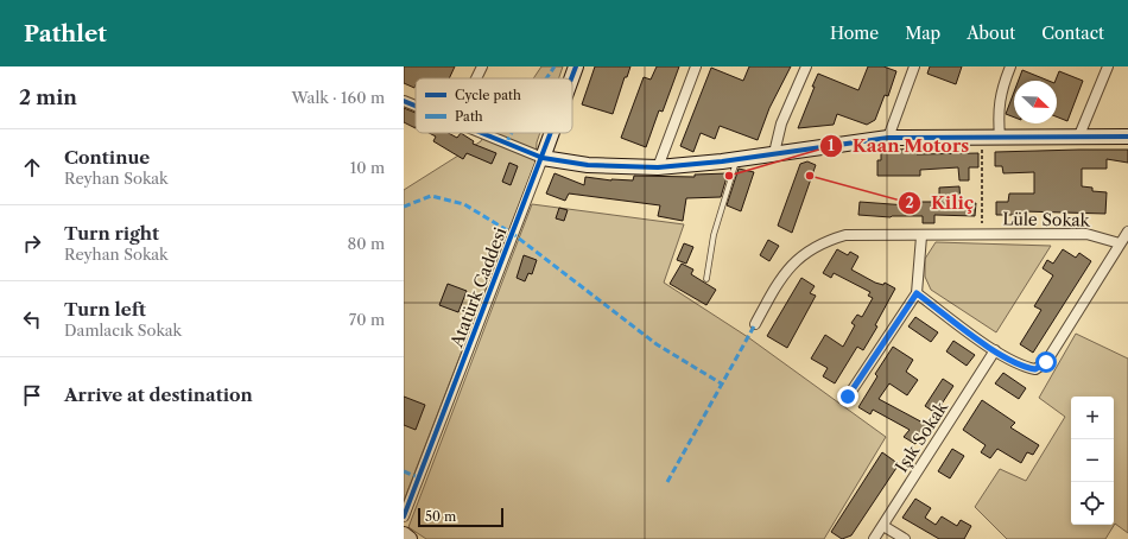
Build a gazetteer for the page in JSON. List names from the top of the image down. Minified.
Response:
{"streets":{"street":["Lüle Sokak","Atatürk Caddesi","Işık Sokak"]},"places":["Kaan Motors","Kiliç"],"legend":["Cycle path","Path"],"scale_bar":"50 m","north":"bottom right","page":{"header":"Pathlet","nav":["Home","Map","About","Contact"],"heading":["2 min","Walk · 160 m"],"list":[["Continue","Reyhan Sokak","10 m"],["Turn right","Reyhan Sokak","80 m"],["Turn left","Damlacık Sokak","70 m"],"Arrive at destination"],"map_buttons":["+","−"],"scale":"50 m"}}
